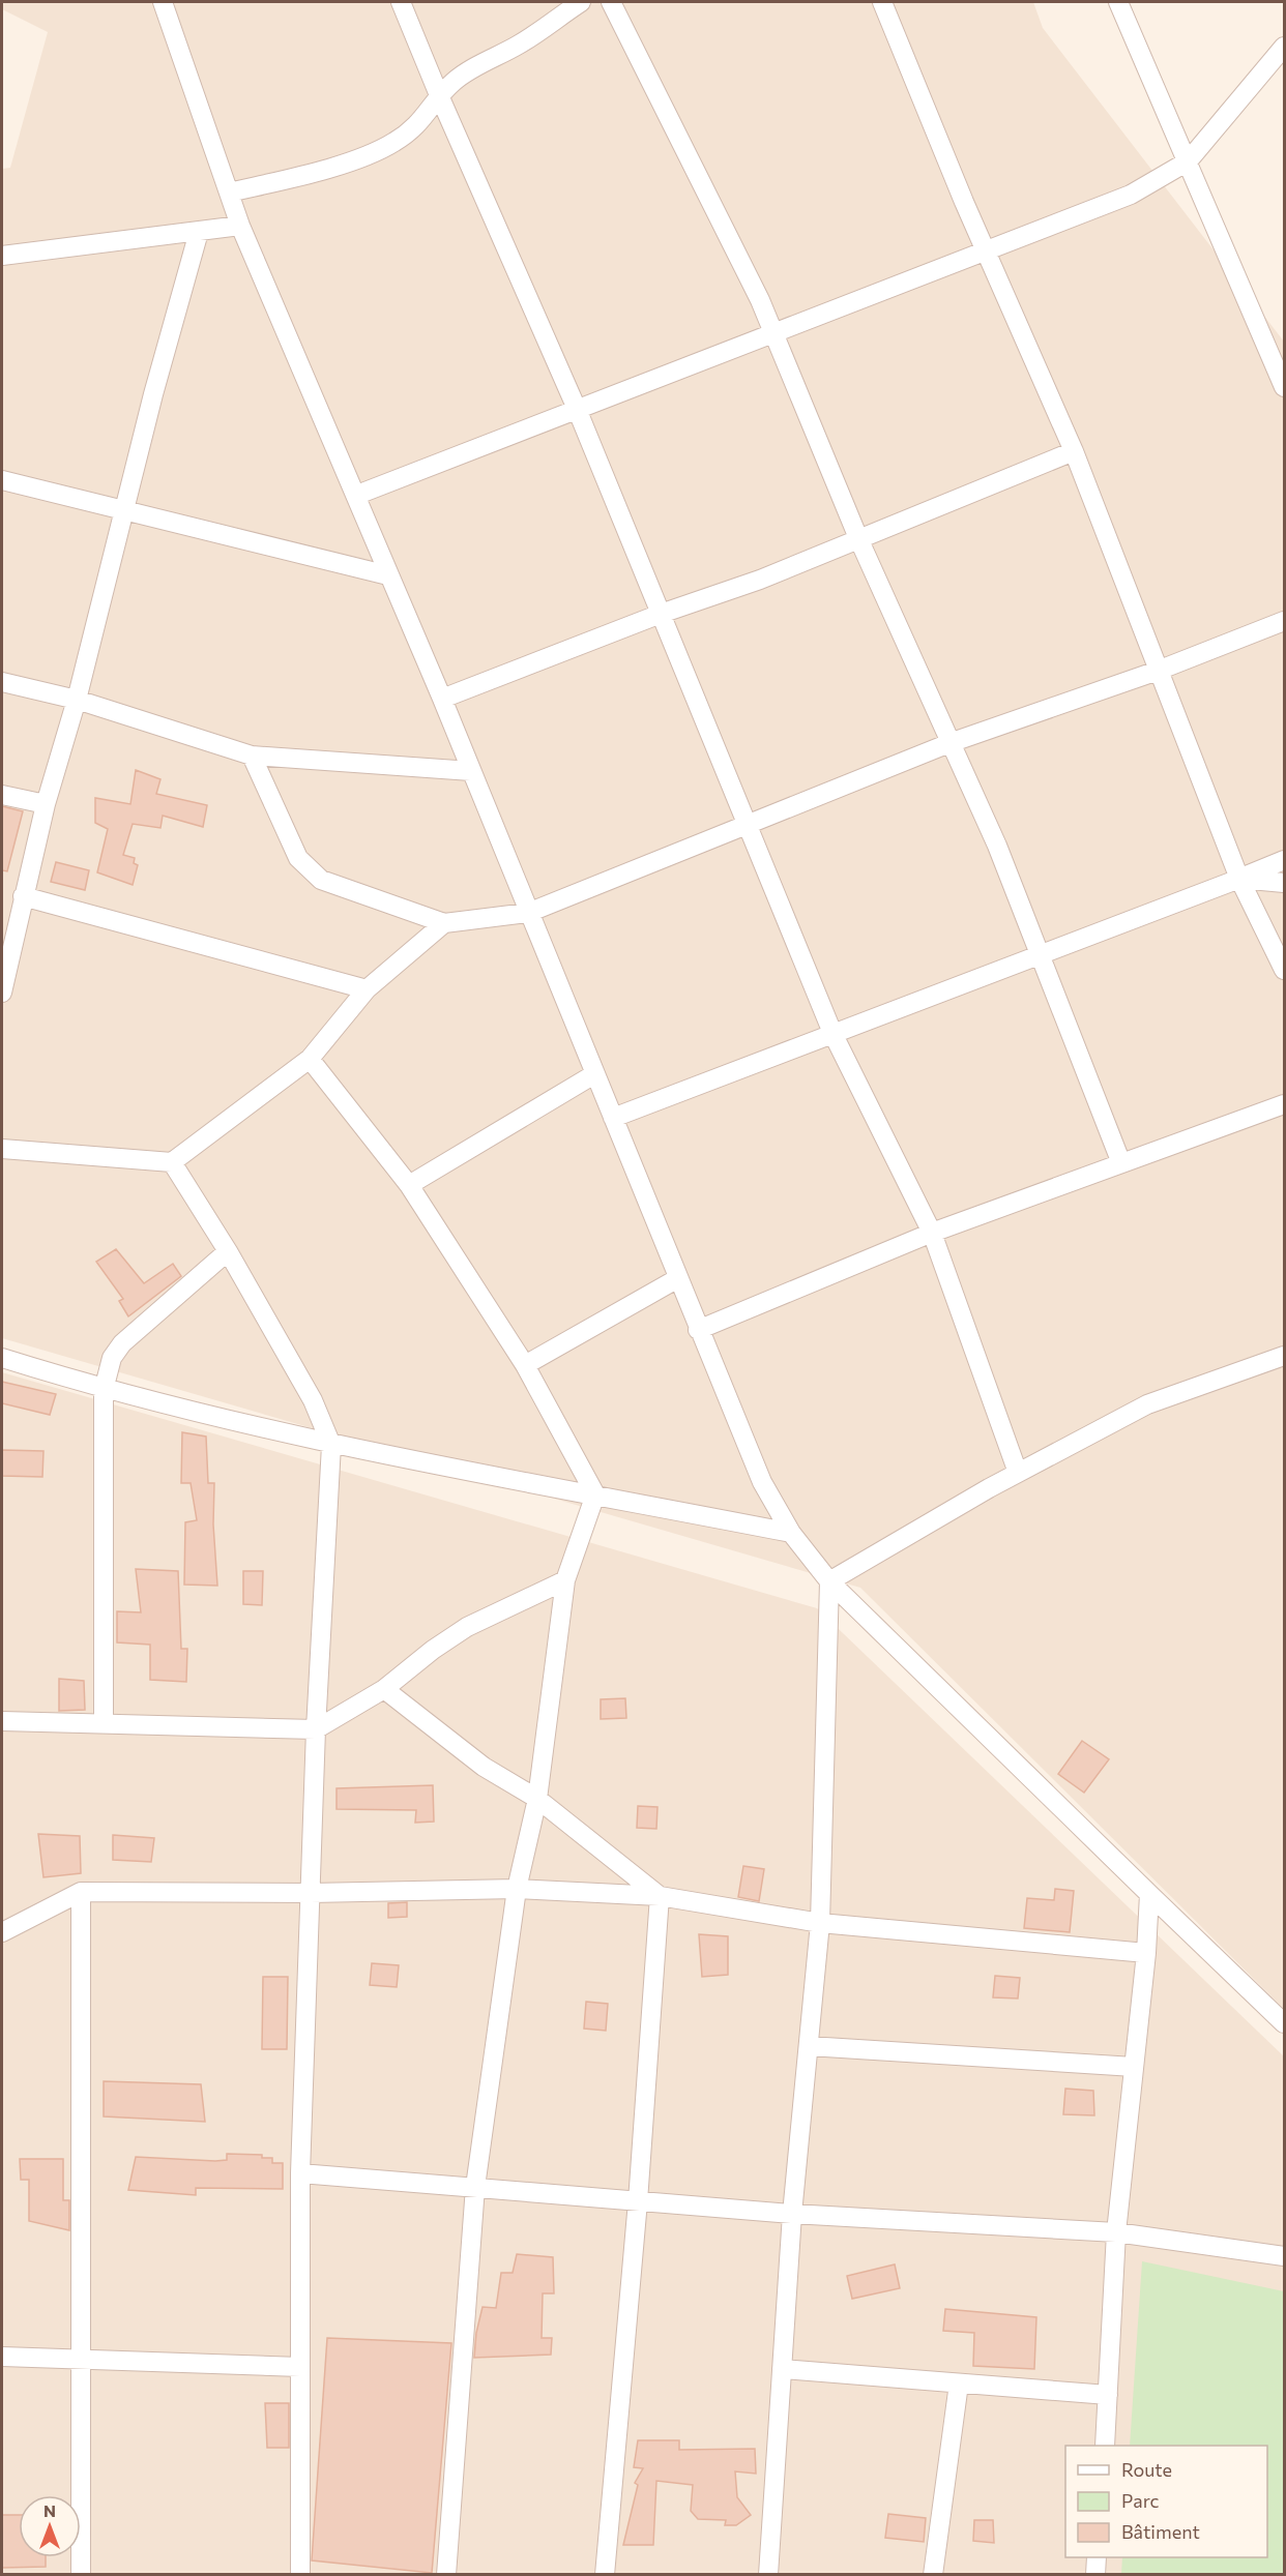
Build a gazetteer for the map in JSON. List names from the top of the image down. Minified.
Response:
{"legend":["Route","Parc","Bâtiment"],"north":"top"}
